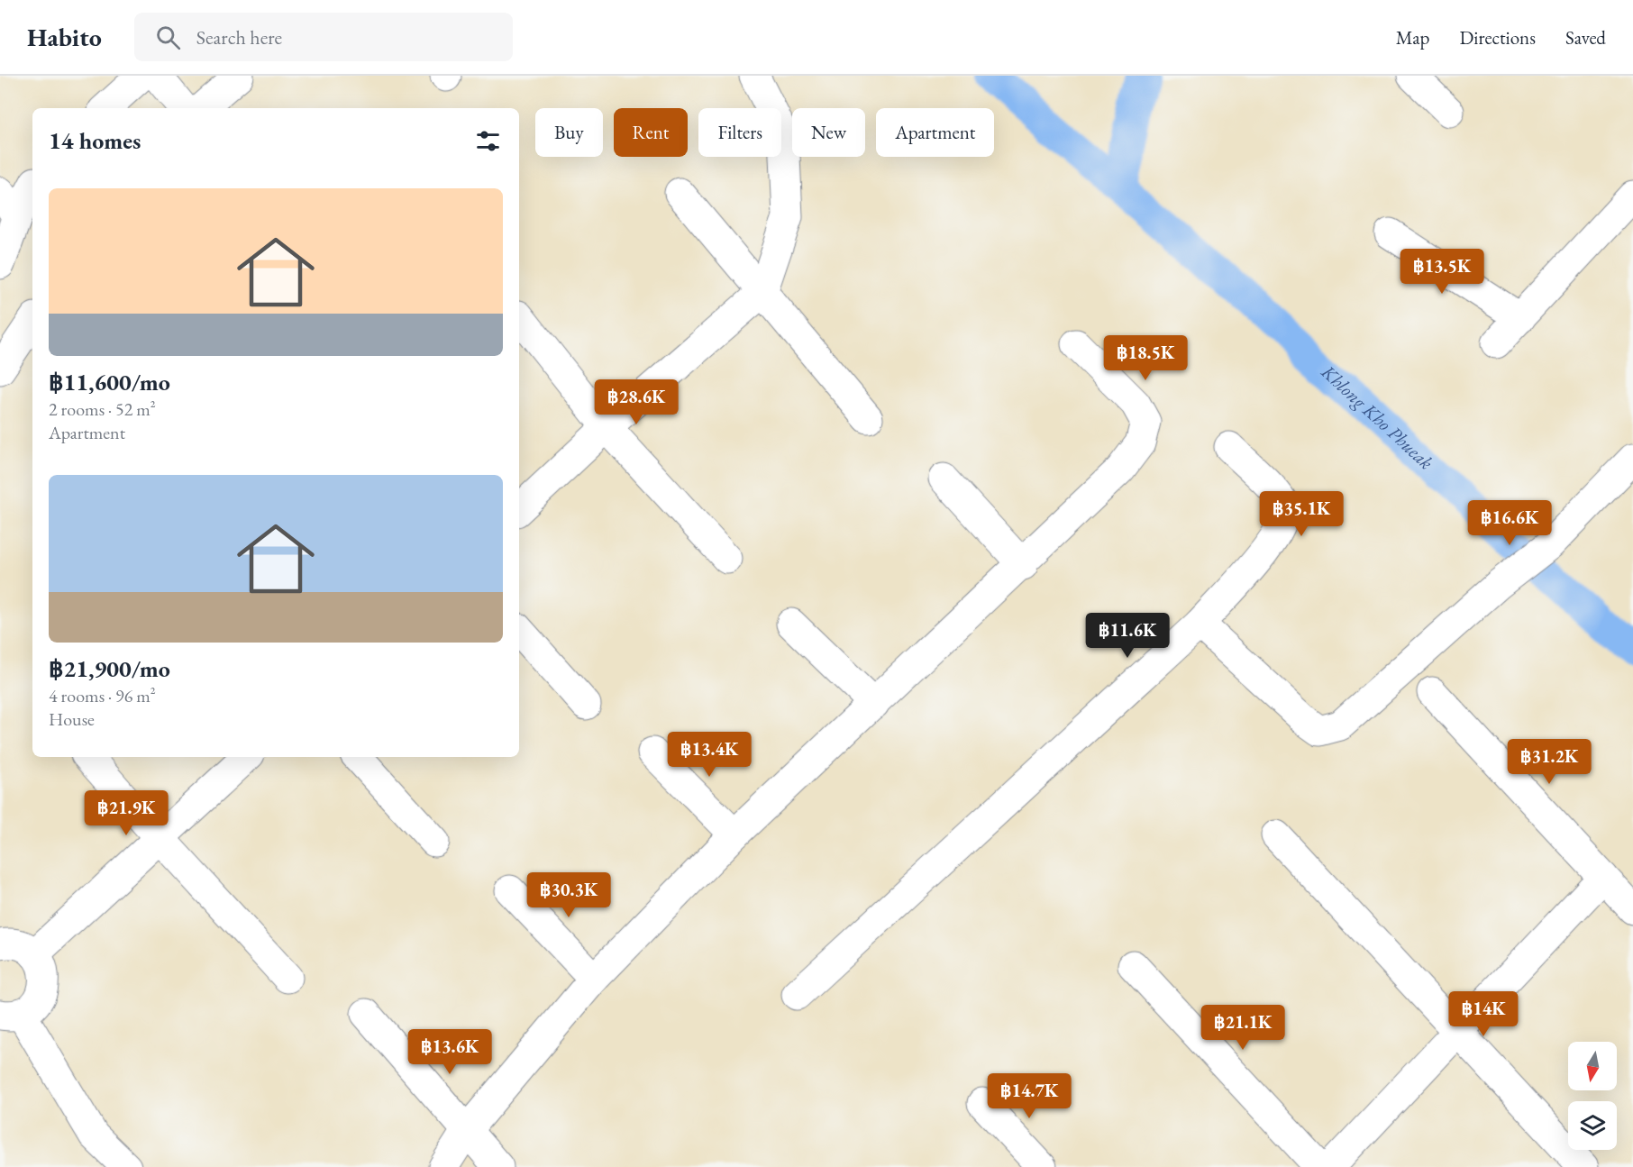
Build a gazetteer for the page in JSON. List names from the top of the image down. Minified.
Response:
{"water":["Khlong Kho Phueak"],"north":"bottom","page":{"header":"Habito","search":"Search here","nav":["Map","Directions","Saved"],"chip":["Buy","Rent","Filters","New","Apartment"],"heading":"14 homes","list":[{"name":"฿11,600/mo","note":"2 rooms · 52 m² · Apartment"},{"name":"฿21,900/mo","note":"4 rooms · 96 m² · House"}],"price":["฿13.5K","฿18.5K","฿28.6K","฿35.1K","฿16.6K","฿11.6K","฿13.4K","฿31.2K","฿21.9K","฿30.3K","฿14K","฿21.1K","฿13.6K","฿14.7K"]}}
